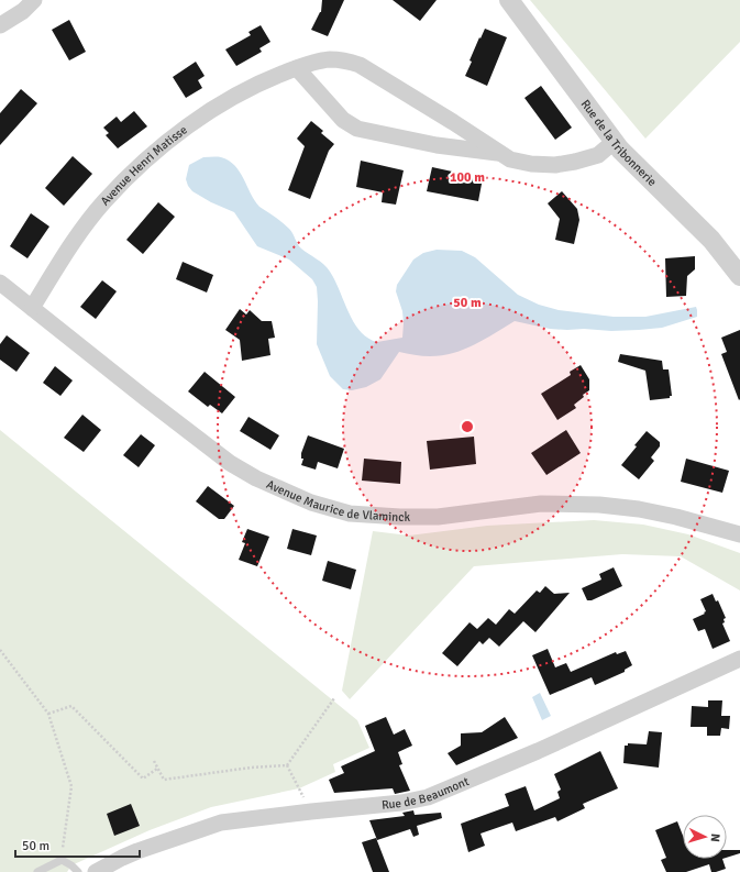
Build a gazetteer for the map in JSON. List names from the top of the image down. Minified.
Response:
{"streets":{"street":["Rue de la Tribonnerie","Avenue Henri Matisse","Avenue Maurice de Vlaminck","Rue de Beaumont"]},"crossings":[["Rue de la Tribonnerie","Avenue Henri Matisse"],["Avenue Henri Matisse","Avenue Maurice de Vlaminck"]],"scale_bar":"50 m","north":"right","rings":["100 m","50 m"]}
